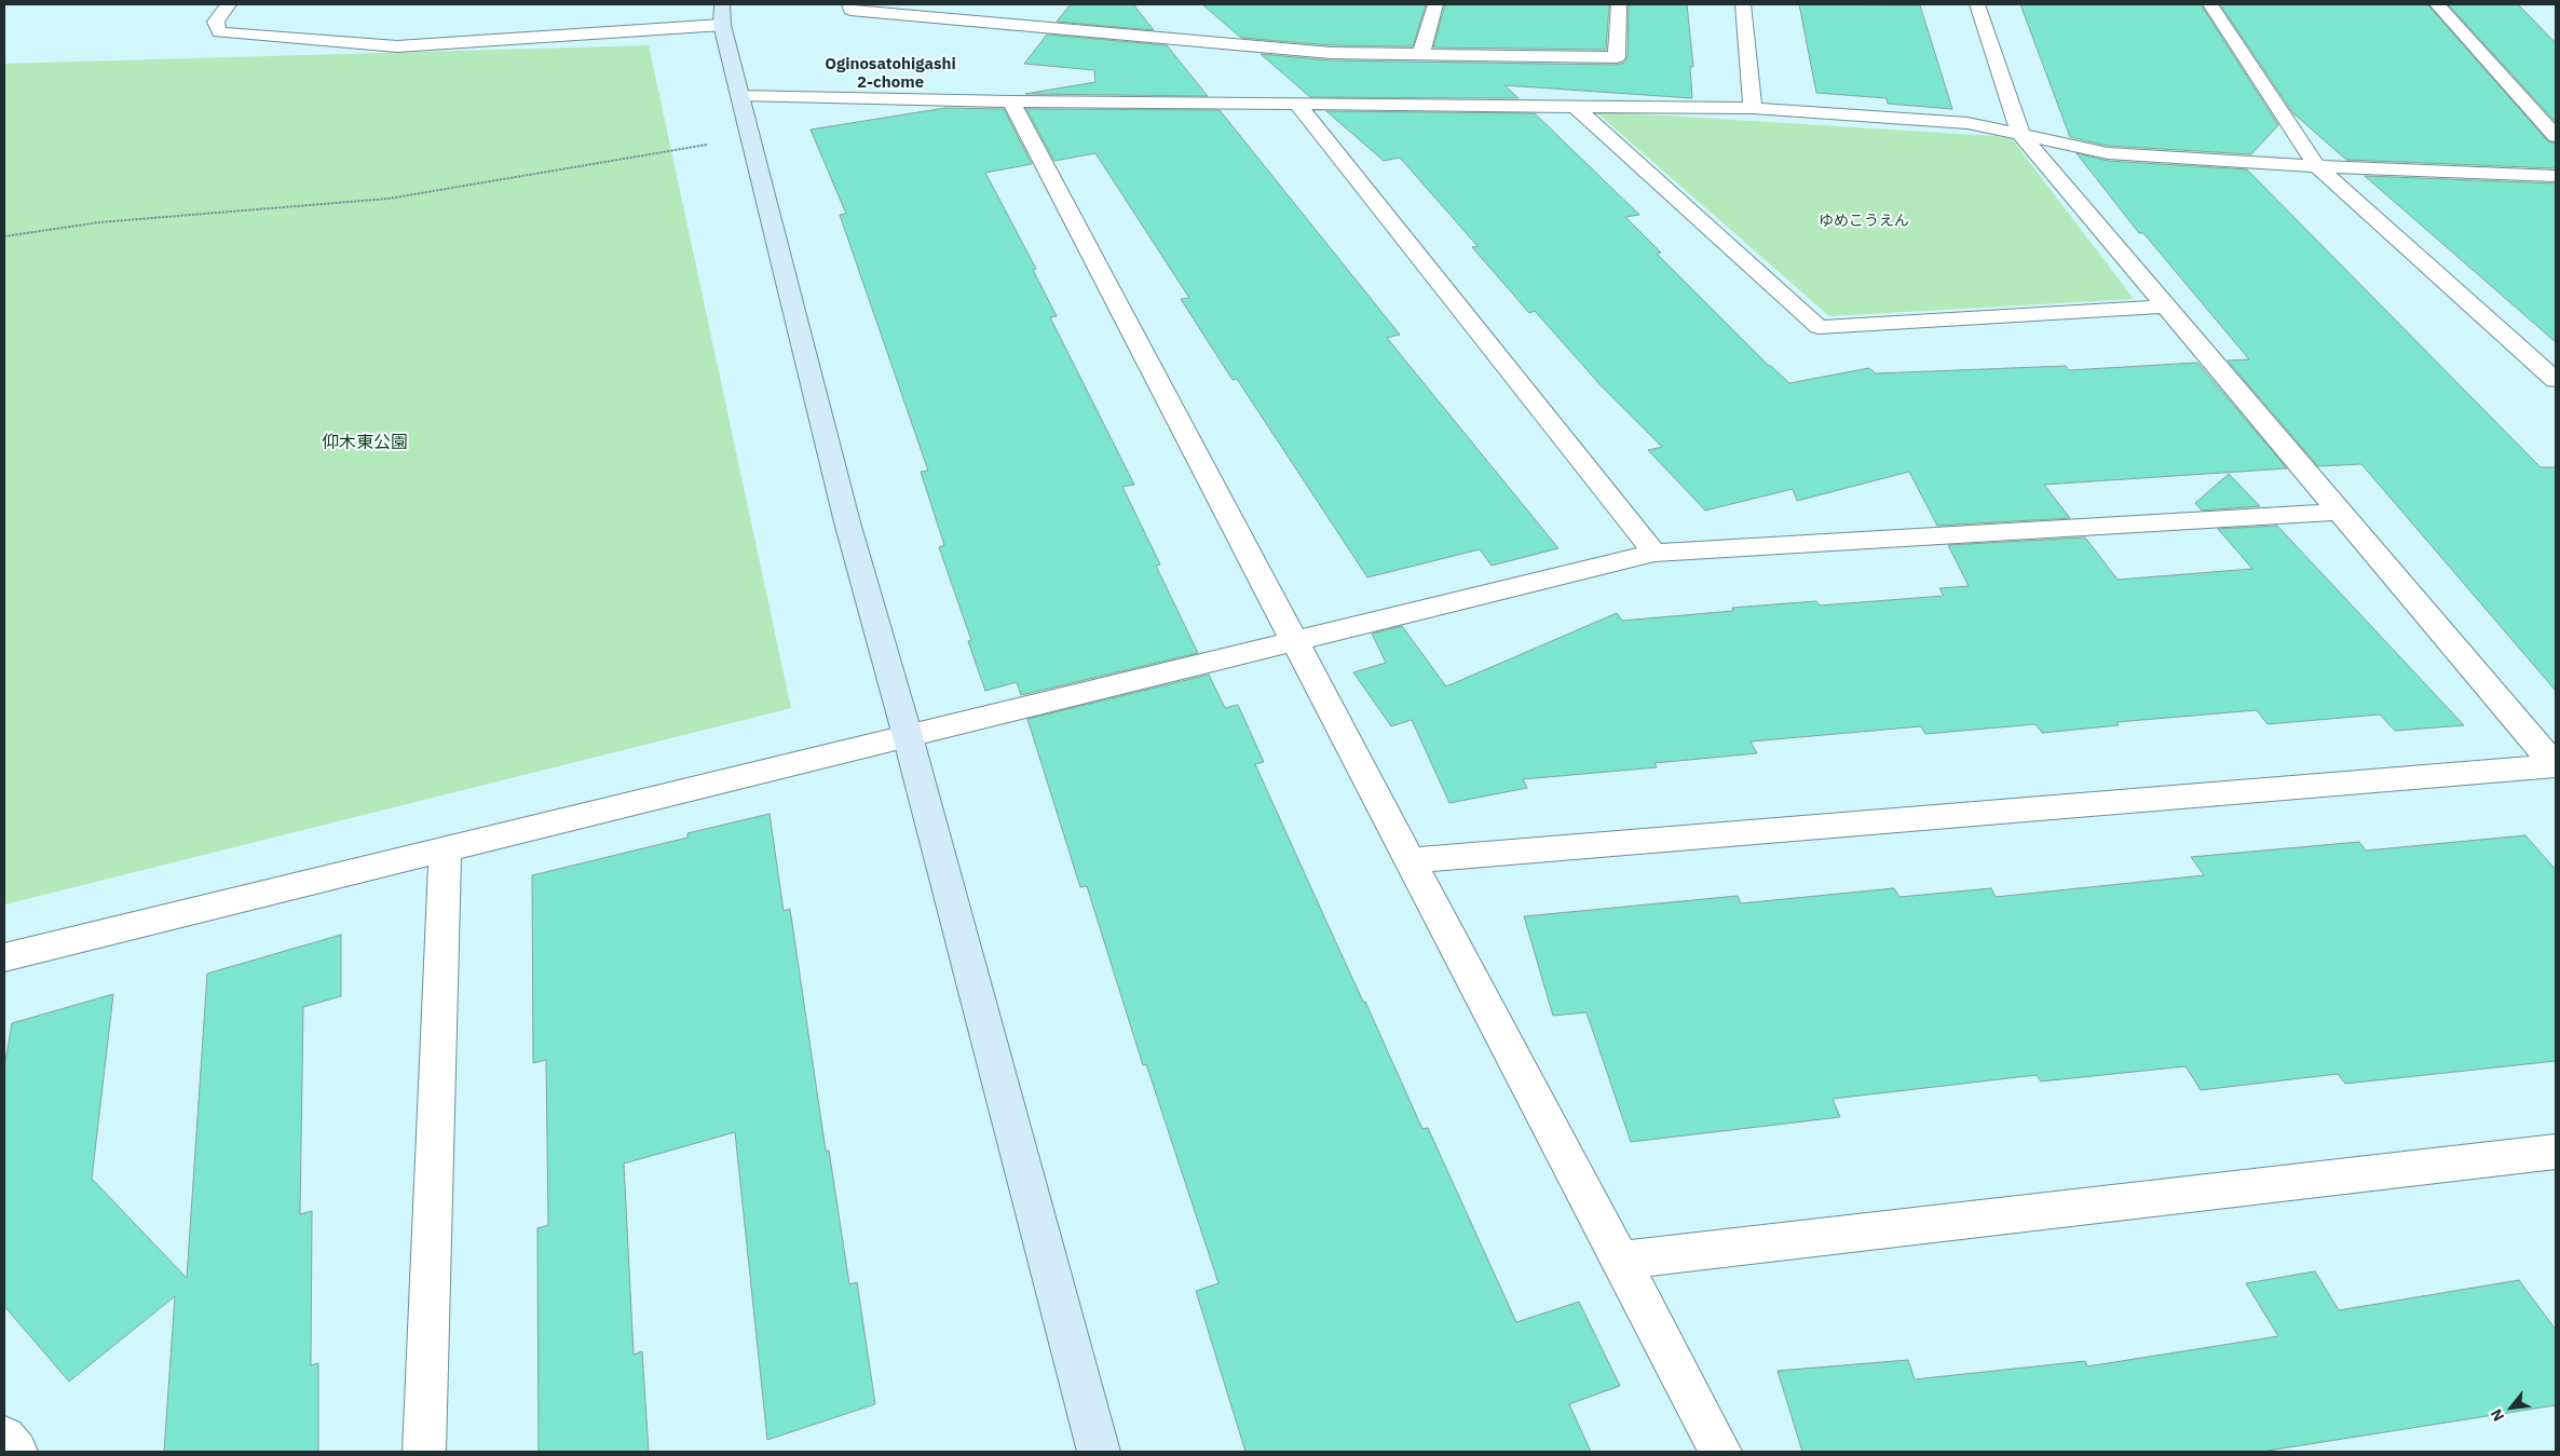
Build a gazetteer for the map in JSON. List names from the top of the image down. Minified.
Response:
{"districts":["Oginosatohigashi 2-chome"],"parks":["ゆめこうえん","仰木東公園"],"north":"bottom left"}
